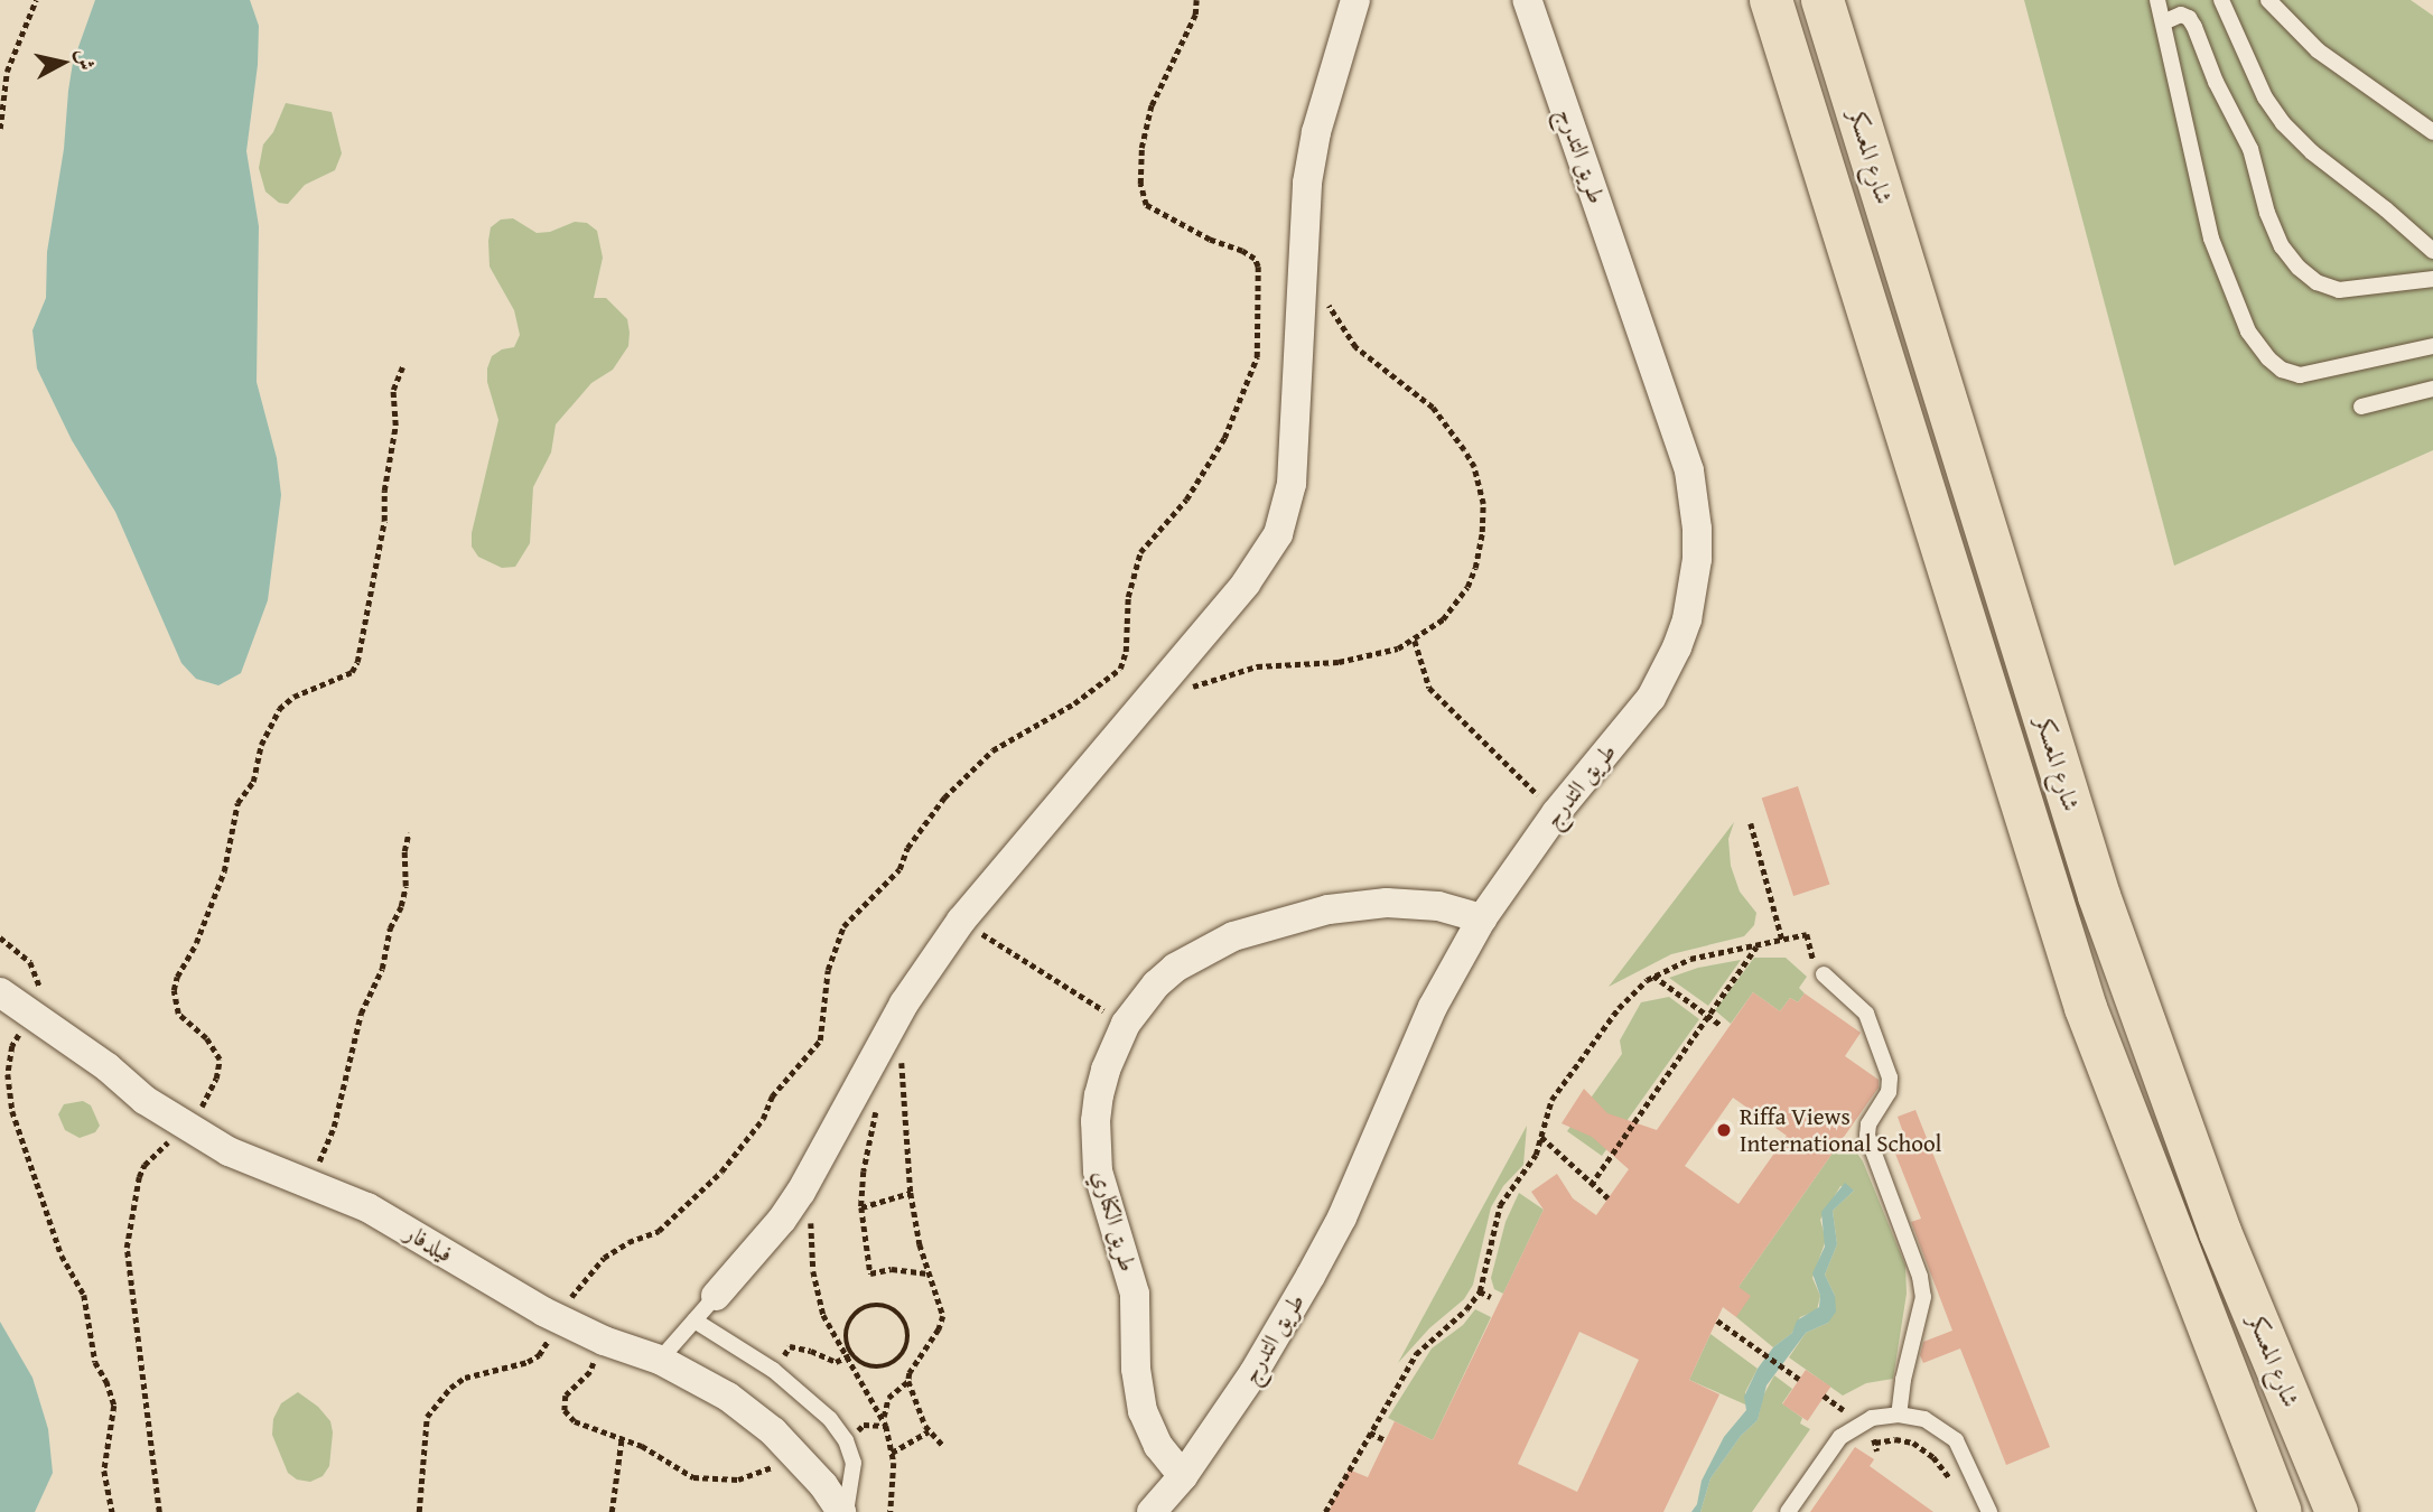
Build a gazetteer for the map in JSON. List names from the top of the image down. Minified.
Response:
{"streets":{"main road":["شارع المعسكر"],"street":["طريق التدرج","طريق الكناري","فيلدفار"]},"crossings":[["طريق التدرج","طريق الكناري"]],"places":["Riffa Views International School"],"north":"right"}
